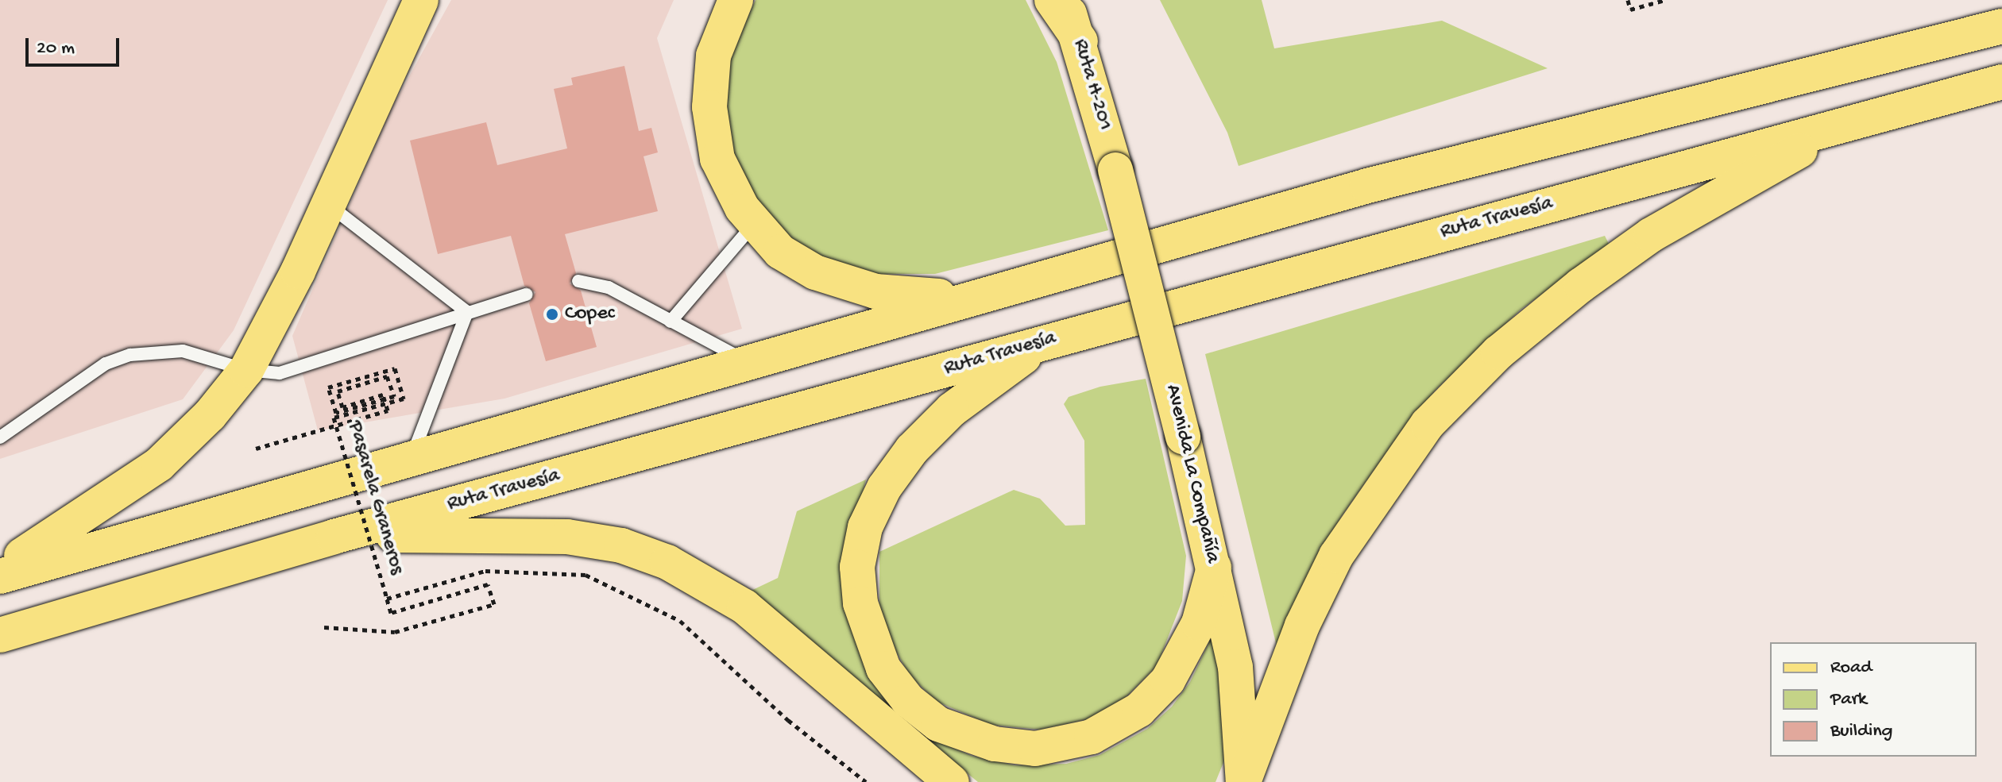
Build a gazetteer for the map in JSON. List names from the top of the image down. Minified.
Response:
{"streets":{"main road":["Ruta H-201","Ruta Travesía","Avenida La Compañía"],"path":["Pasarela Graneros"]},"crossings":[["Ruta H-201","Avenida La Compañía"]],"places":["Copec"],"legend":["Road","Park","Building"],"scale_bar":"20 m"}
